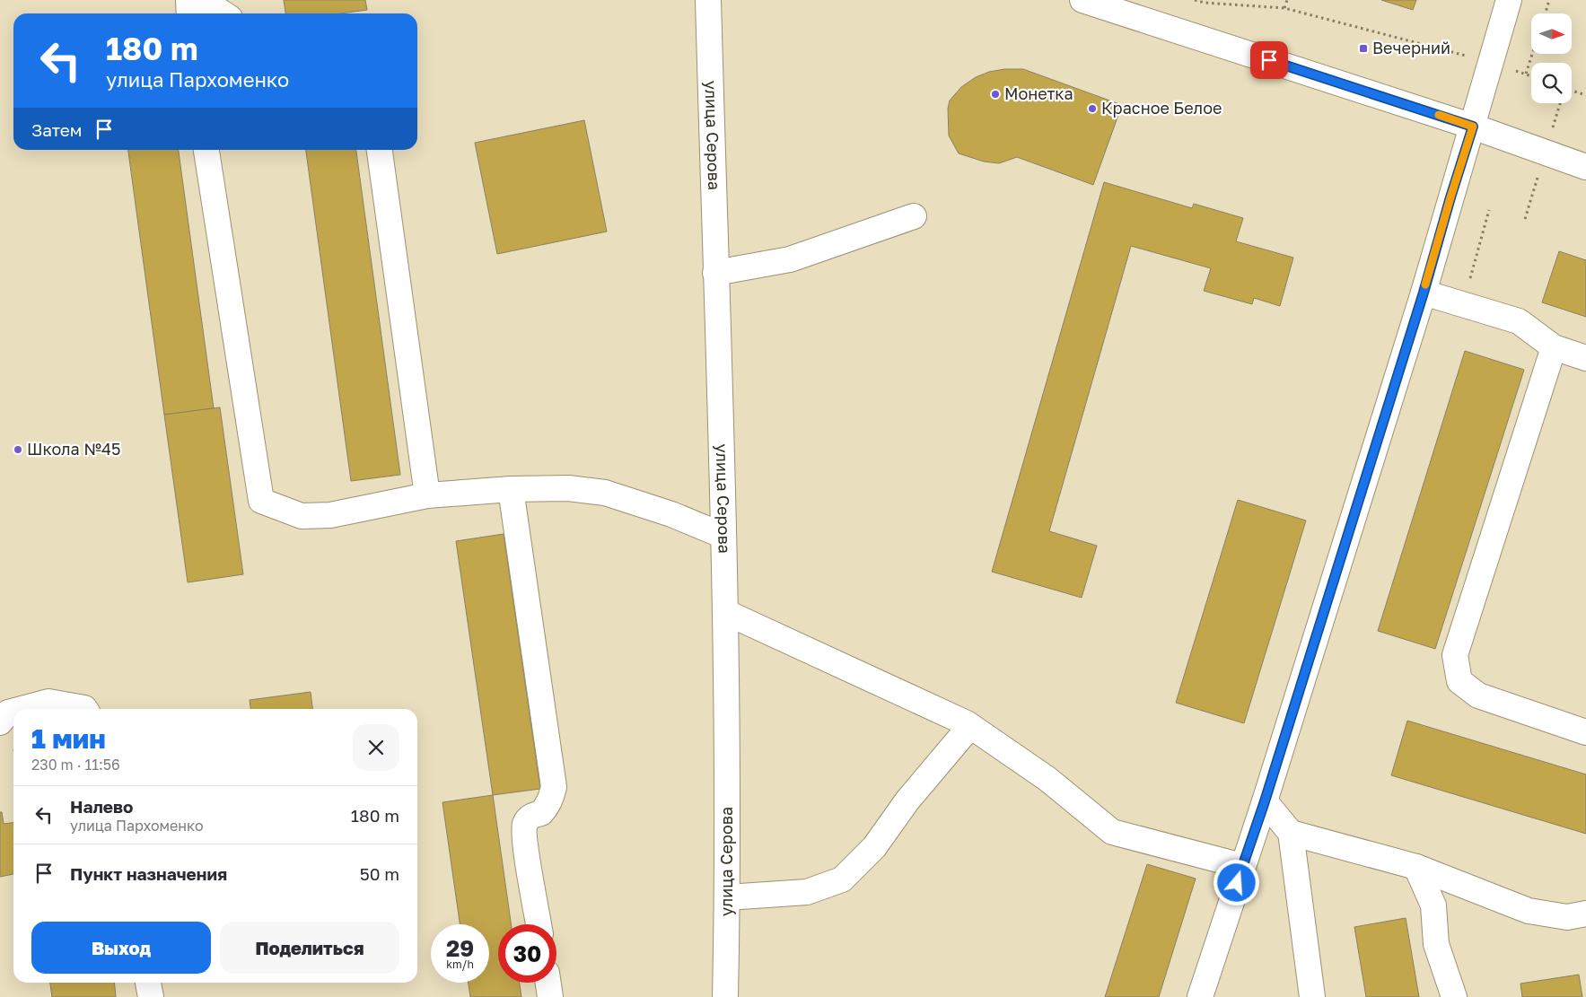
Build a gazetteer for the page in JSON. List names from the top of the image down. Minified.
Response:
{"streets":{"main road":["улица Серова"]},"places":{"transit":["Вечерний"],"other":["Монетка","Красное Белое","Школа №45"]},"north":"right","page":{"turn":["180 m","улица Пархоменко"],"then":"Затем","heading":["1 мин","230 m · 11:56"],"list":[{"name":"Налево","note":"улица Пархоменко","value":"180 m"},{"name":"Пункт назначения","value":"50 m"}],"buttons":["Выход","Поделиться"],"speed":"29 km/h","limit":"30"}}
